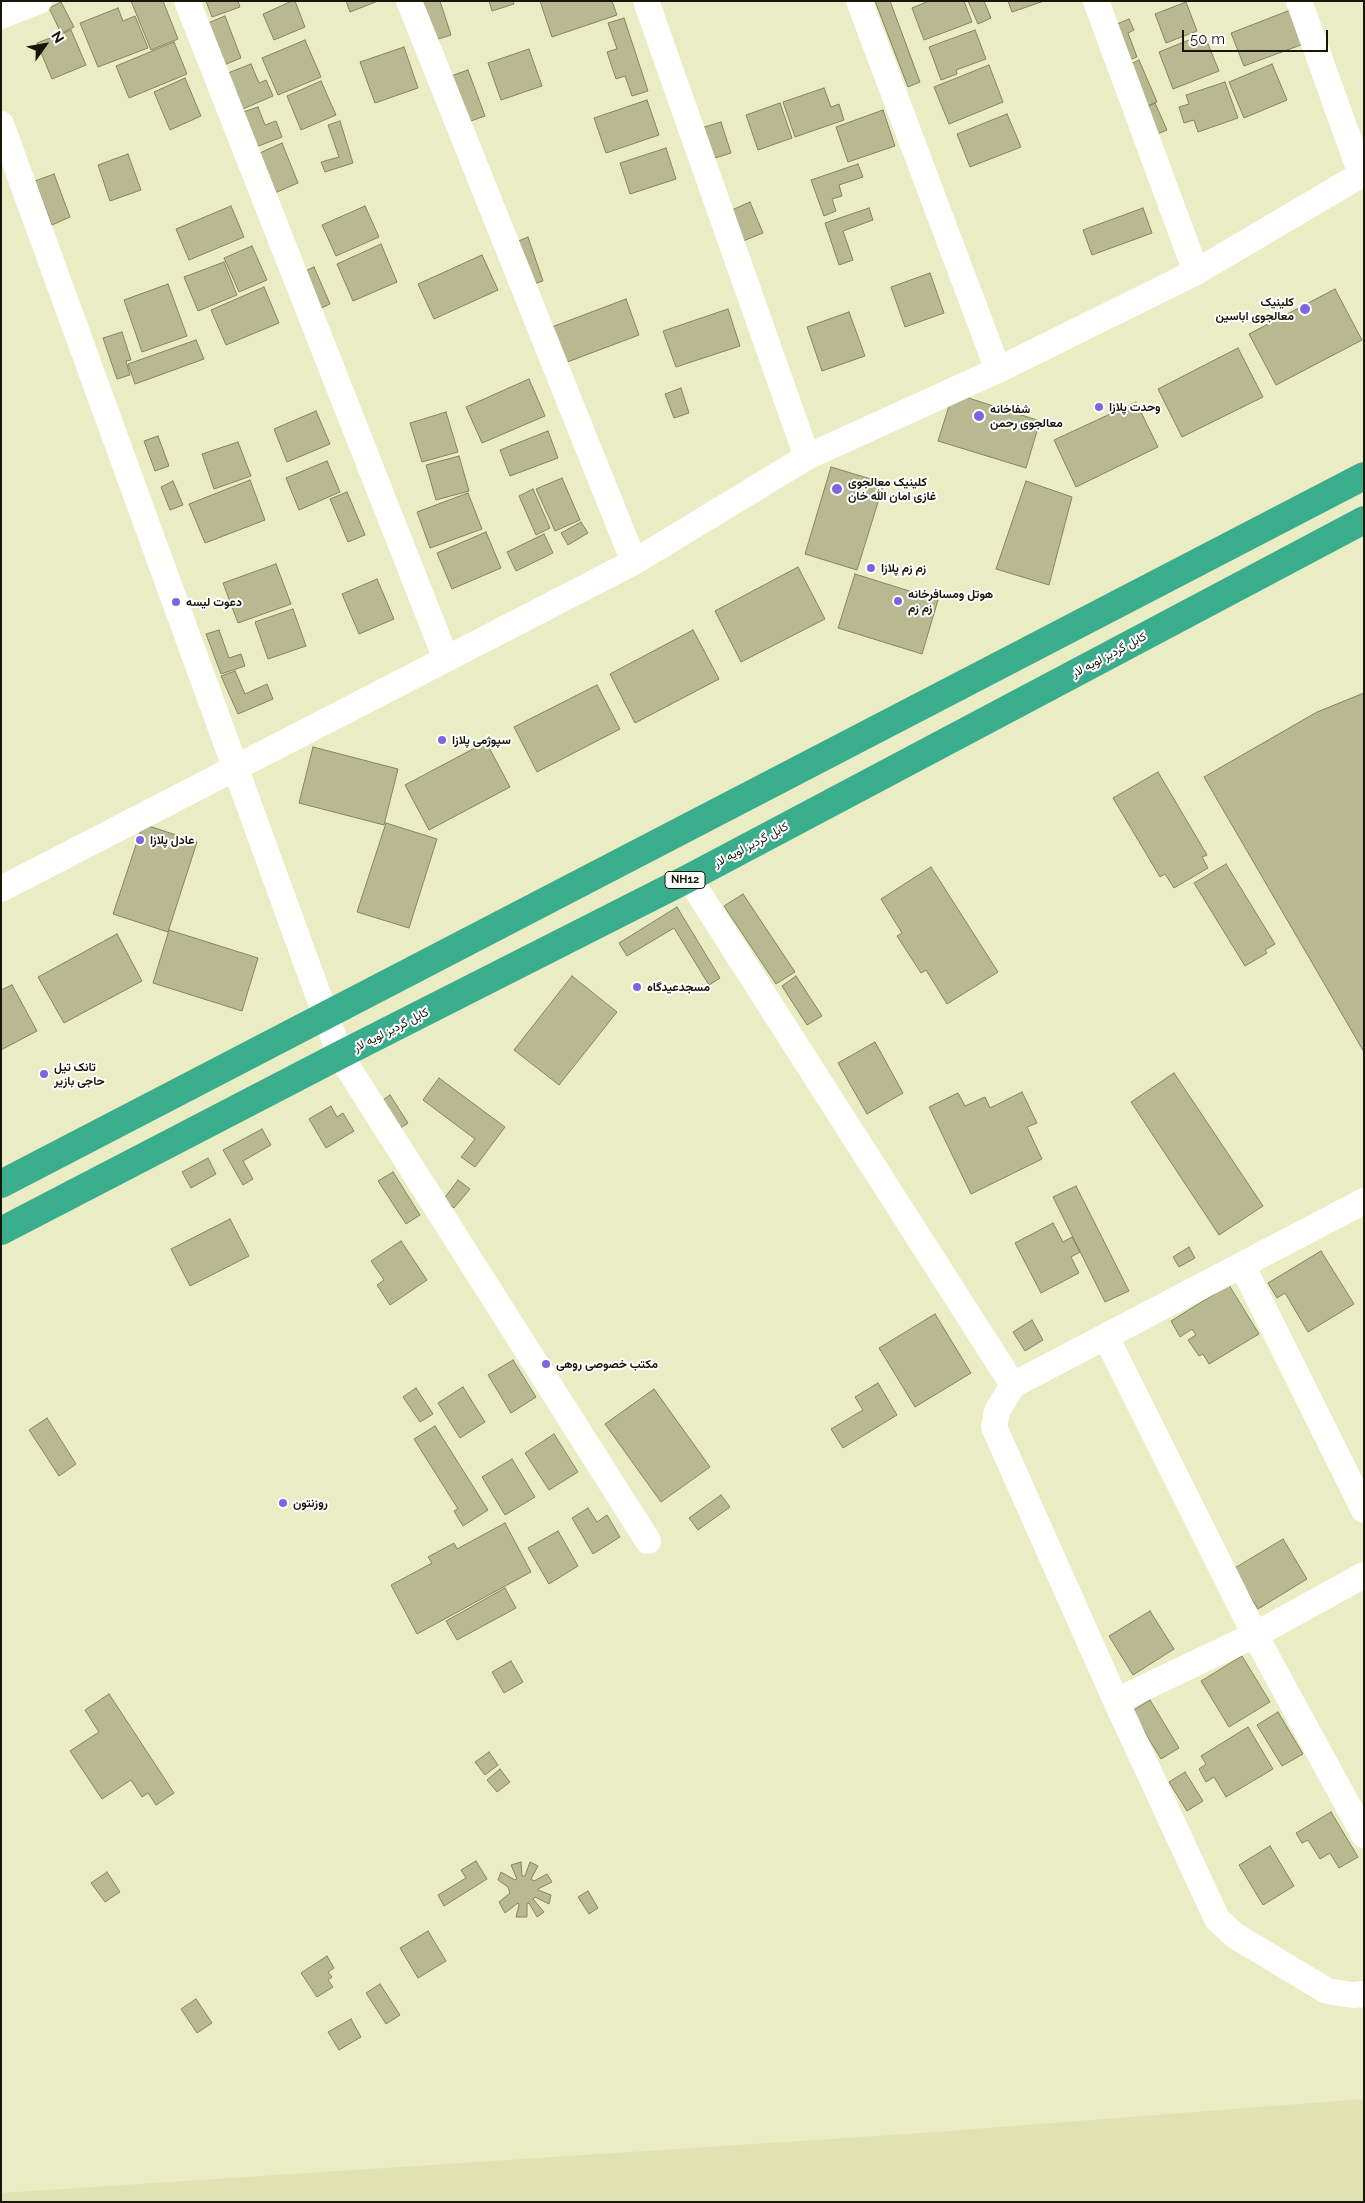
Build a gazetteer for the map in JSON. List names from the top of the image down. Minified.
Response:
{"streets":{"highway":["کابل گردیز لویه لار","NH12"]},"places":["کلینیک معالجوی اباسین","وحدت پلازا","شفاخانه معالجوی رحمن","کلینیک معالجوی غازی امان الله خان","زم زم پلازا","هوتل ومسافرخانه زم زم","دعوت لیسه","سپوژمی پلازا","عادل پلازا","مسجدعیدگاه","تانک تیل حاجی بازیر","مکتب خصوصی روهی","روزنتون"],"scale_bar":"50 m","north":"top right"}
